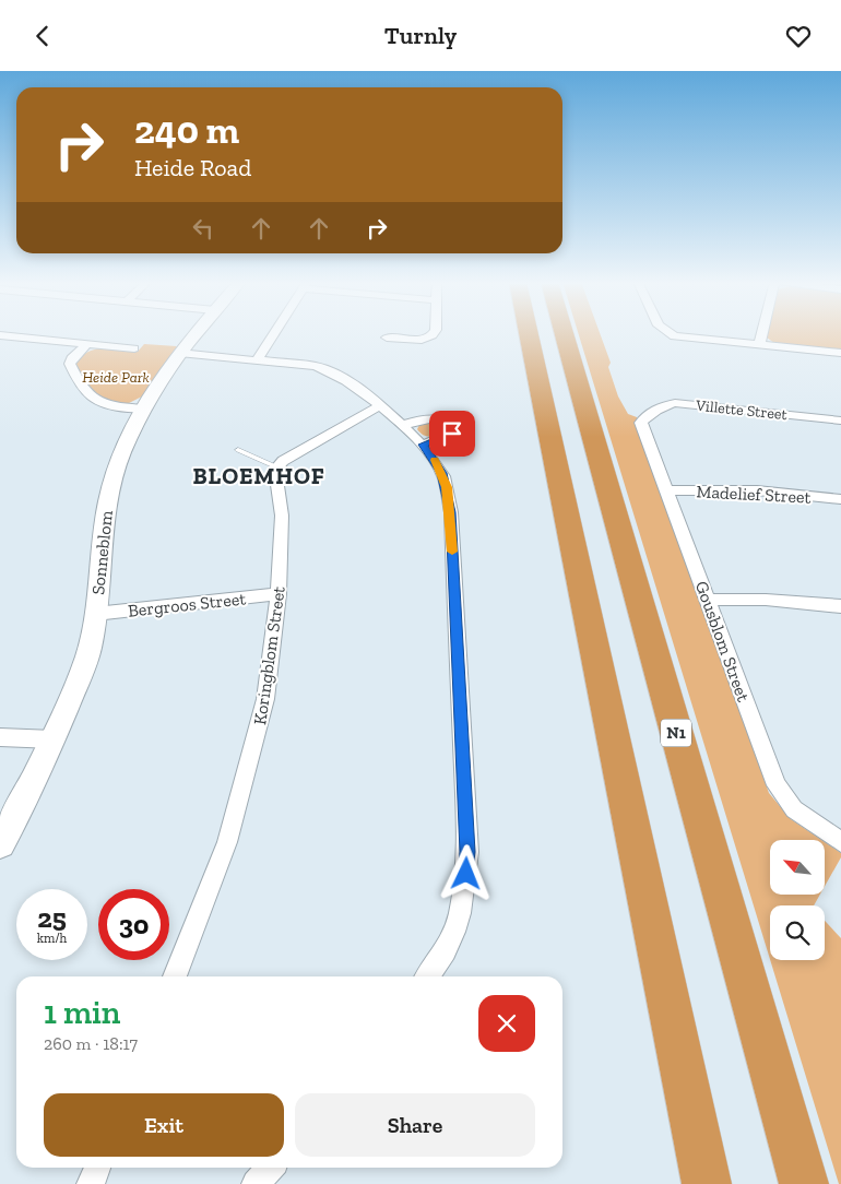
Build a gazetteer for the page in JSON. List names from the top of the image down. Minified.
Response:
{"streets":{"highway":["N1"],"street":["Villette Street","Madelief Street","Sonneblom","Bergroos Street","Gousblom Street","Koringblom Street"]},"crossings":[["Villette Street","Gousblom Street"],["Madelief Street","Gousblom Street"],["Sonneblom","Bergroos Street"],["Bergroos Street","Koringblom Street"]],"districts":["BLOEMHOF"],"parks":["Heide Park"],"north":"top left","page":{"header":"Turnly","turn":["240 m","Heide Road"],"speed":"25 km/h","limit":"30","heading":["1 min","260 m · 18:17"],"buttons":["Exit","Share"]}}
